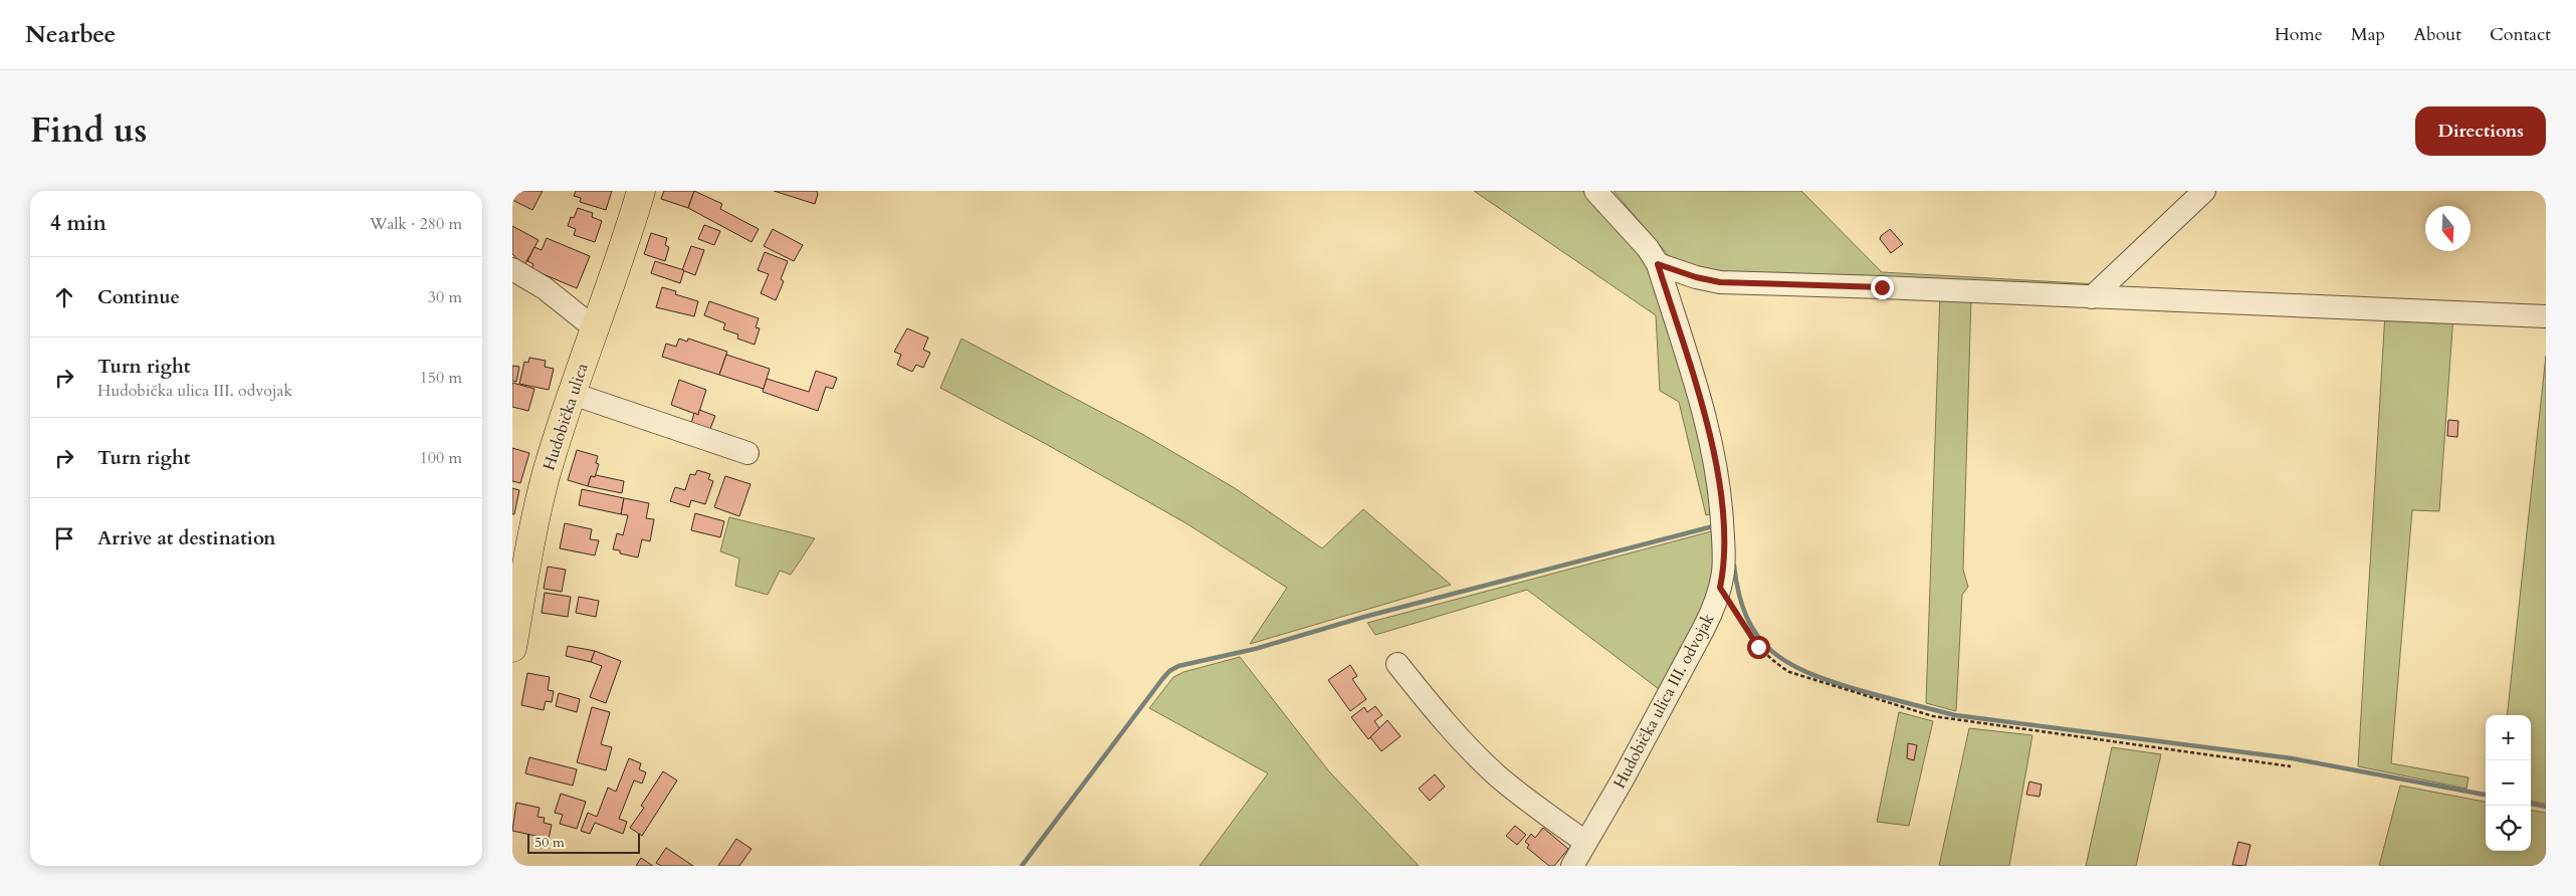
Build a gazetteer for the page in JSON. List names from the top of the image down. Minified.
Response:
{"streets":{"main road":["Hudobička ulica"],"street":["Hudobička ulica III. odvojak"]},"scale_bar":"50 m","north":"bottom","page":{"header":"Nearbee","nav":["Home","Map","About","Contact"],"title":"Find us","buttons":"Directions","heading":["4 min","Walk · 280 m"],"list":[["Continue","30 m"],["Turn right","Hudobička ulica III. odvojak","150 m"],["Turn right","100 m"],"Arrive at destination"],"map_buttons":["+","−"],"scale":"50 m"}}
